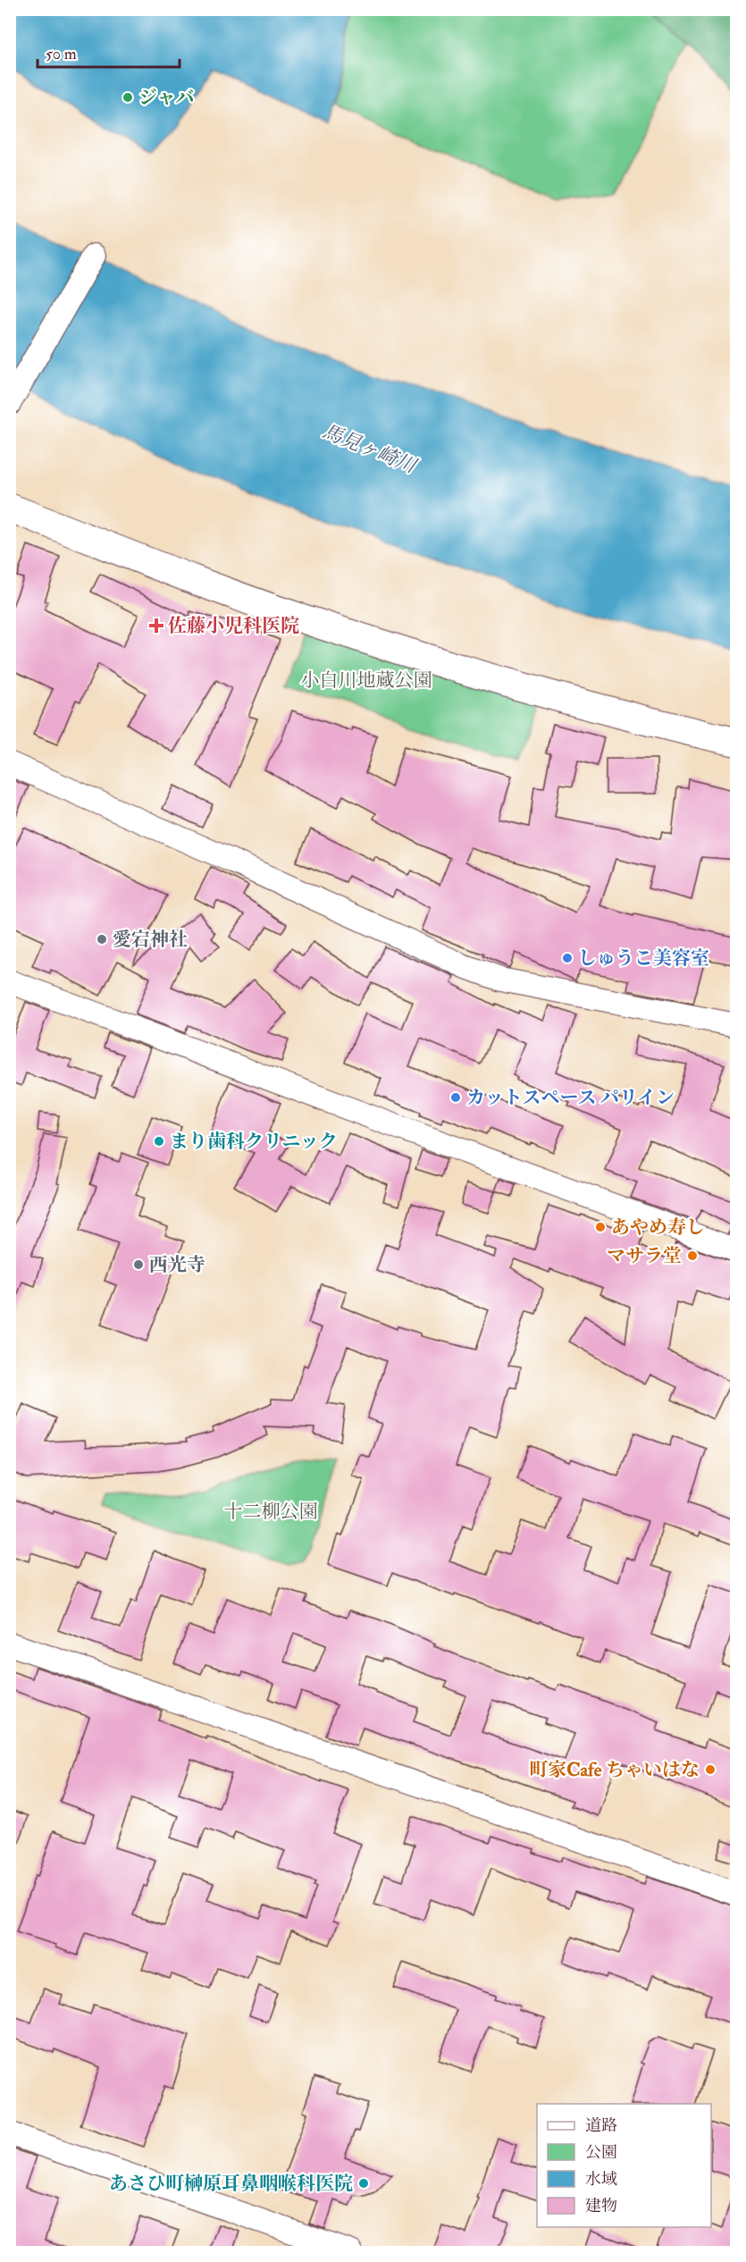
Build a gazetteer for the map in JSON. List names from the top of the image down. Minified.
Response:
{"water":["馬見ヶ崎川"],"parks":["小白川地蔵公園","十二柳公園"],"places":{"other":["ジャバ","愛宕神社","しゅうこ美容室","カットスペース パリイン","まり歯科クリニック","あやめ寿し","マサラ堂","西光寺","町家Cafe ちゃいはな","あさひ町榊原耳鼻咽喉科医院"],"health":["佐藤小児科医院"]},"legend":["道路","公園","水域","建物"],"scale_bar":"50 m"}
